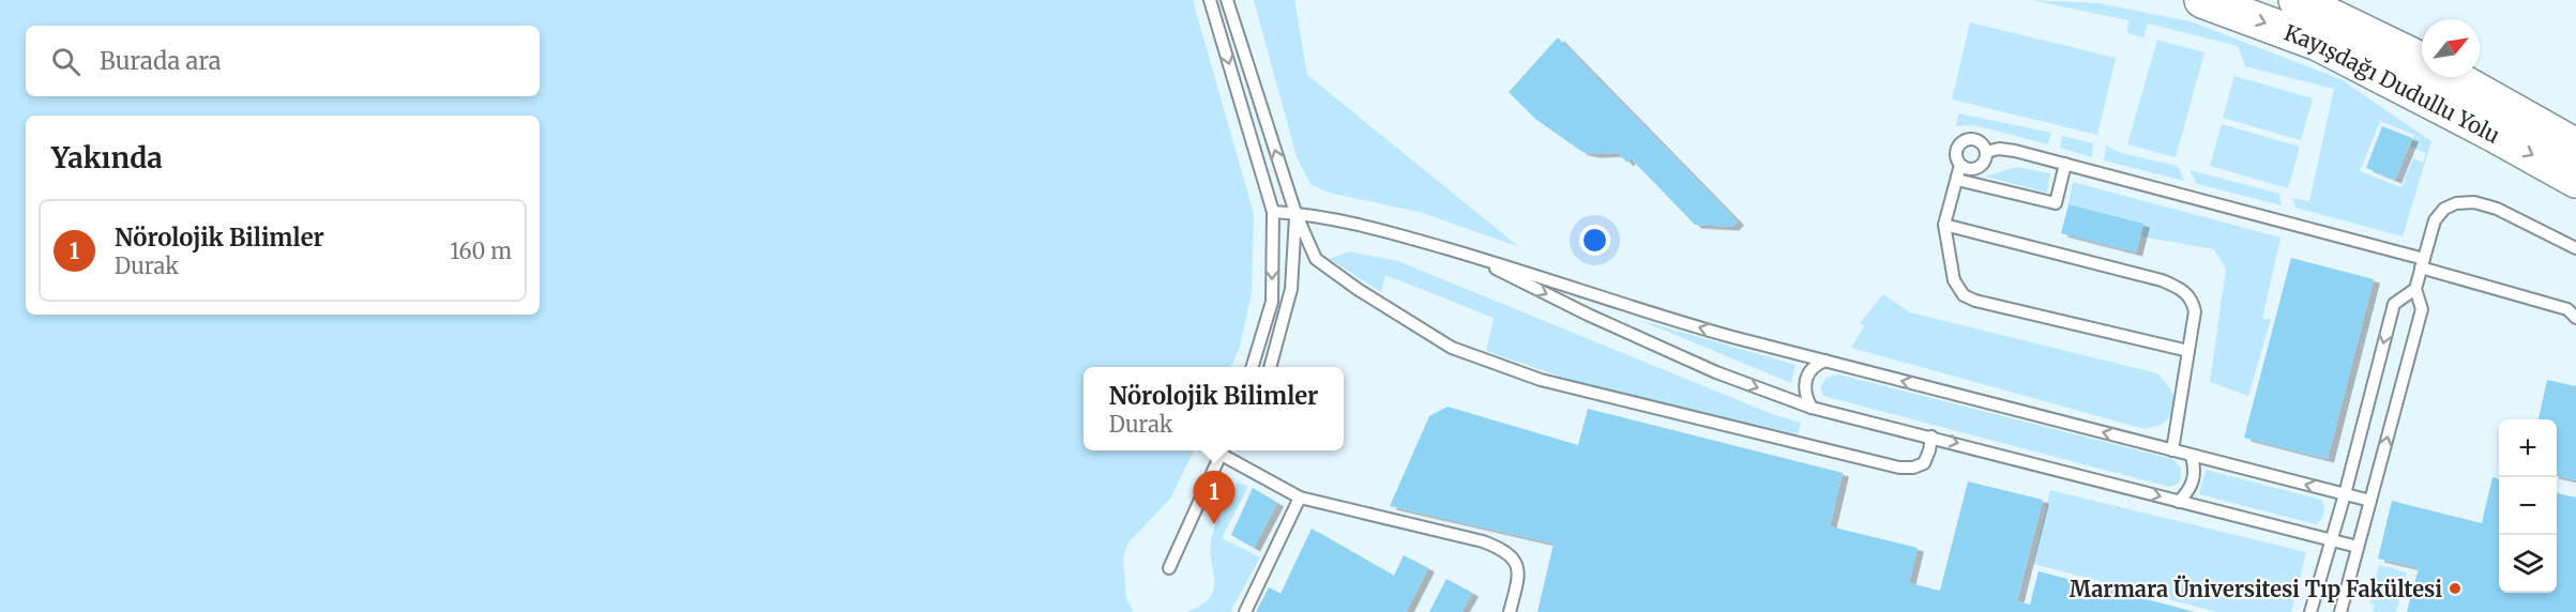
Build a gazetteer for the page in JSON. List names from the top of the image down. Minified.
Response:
{"streets":{"main road":["Kayışdağı Dudullu Yolu"]},"places":["Marmara Üniversitesi Tıp Fakültesi"],"north":"top right","page":{"search":"Burada ara","heading":"Yakında","list":[{"mark":"1","name":"Nörolojik Bilimler","note":"Durak","value":"160 m"}],"popup":["Nörolojik Bilimler","Durak"],"map_buttons":["+","−"],"pins":"1"}}
